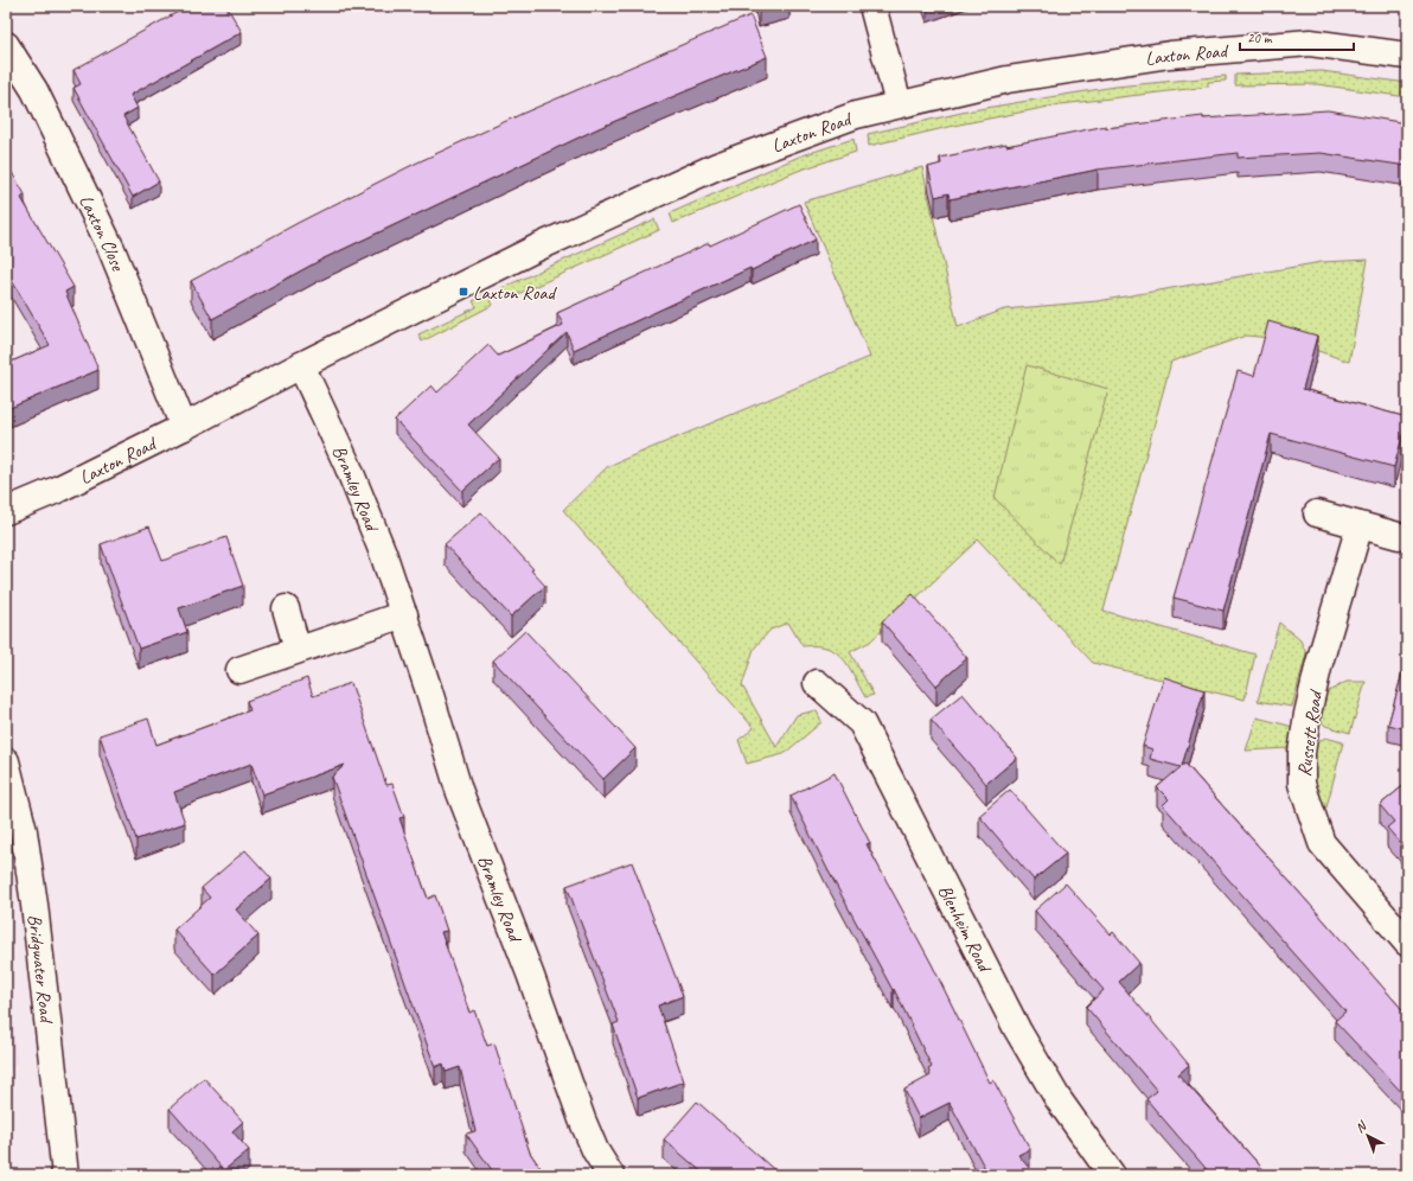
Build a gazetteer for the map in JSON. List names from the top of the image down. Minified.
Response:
{"streets":{"street":["Laxton Road","Laxton Close","Bramley Road","Russett Road","Blenheim Road","Bridgwater Road"]},"crossings":[["Laxton Road","Laxton Close"],["Laxton Road","Bramley Road"]],"places":{"transit":["Laxton Road"]},"scale_bar":"20 m","north":"top left"}
